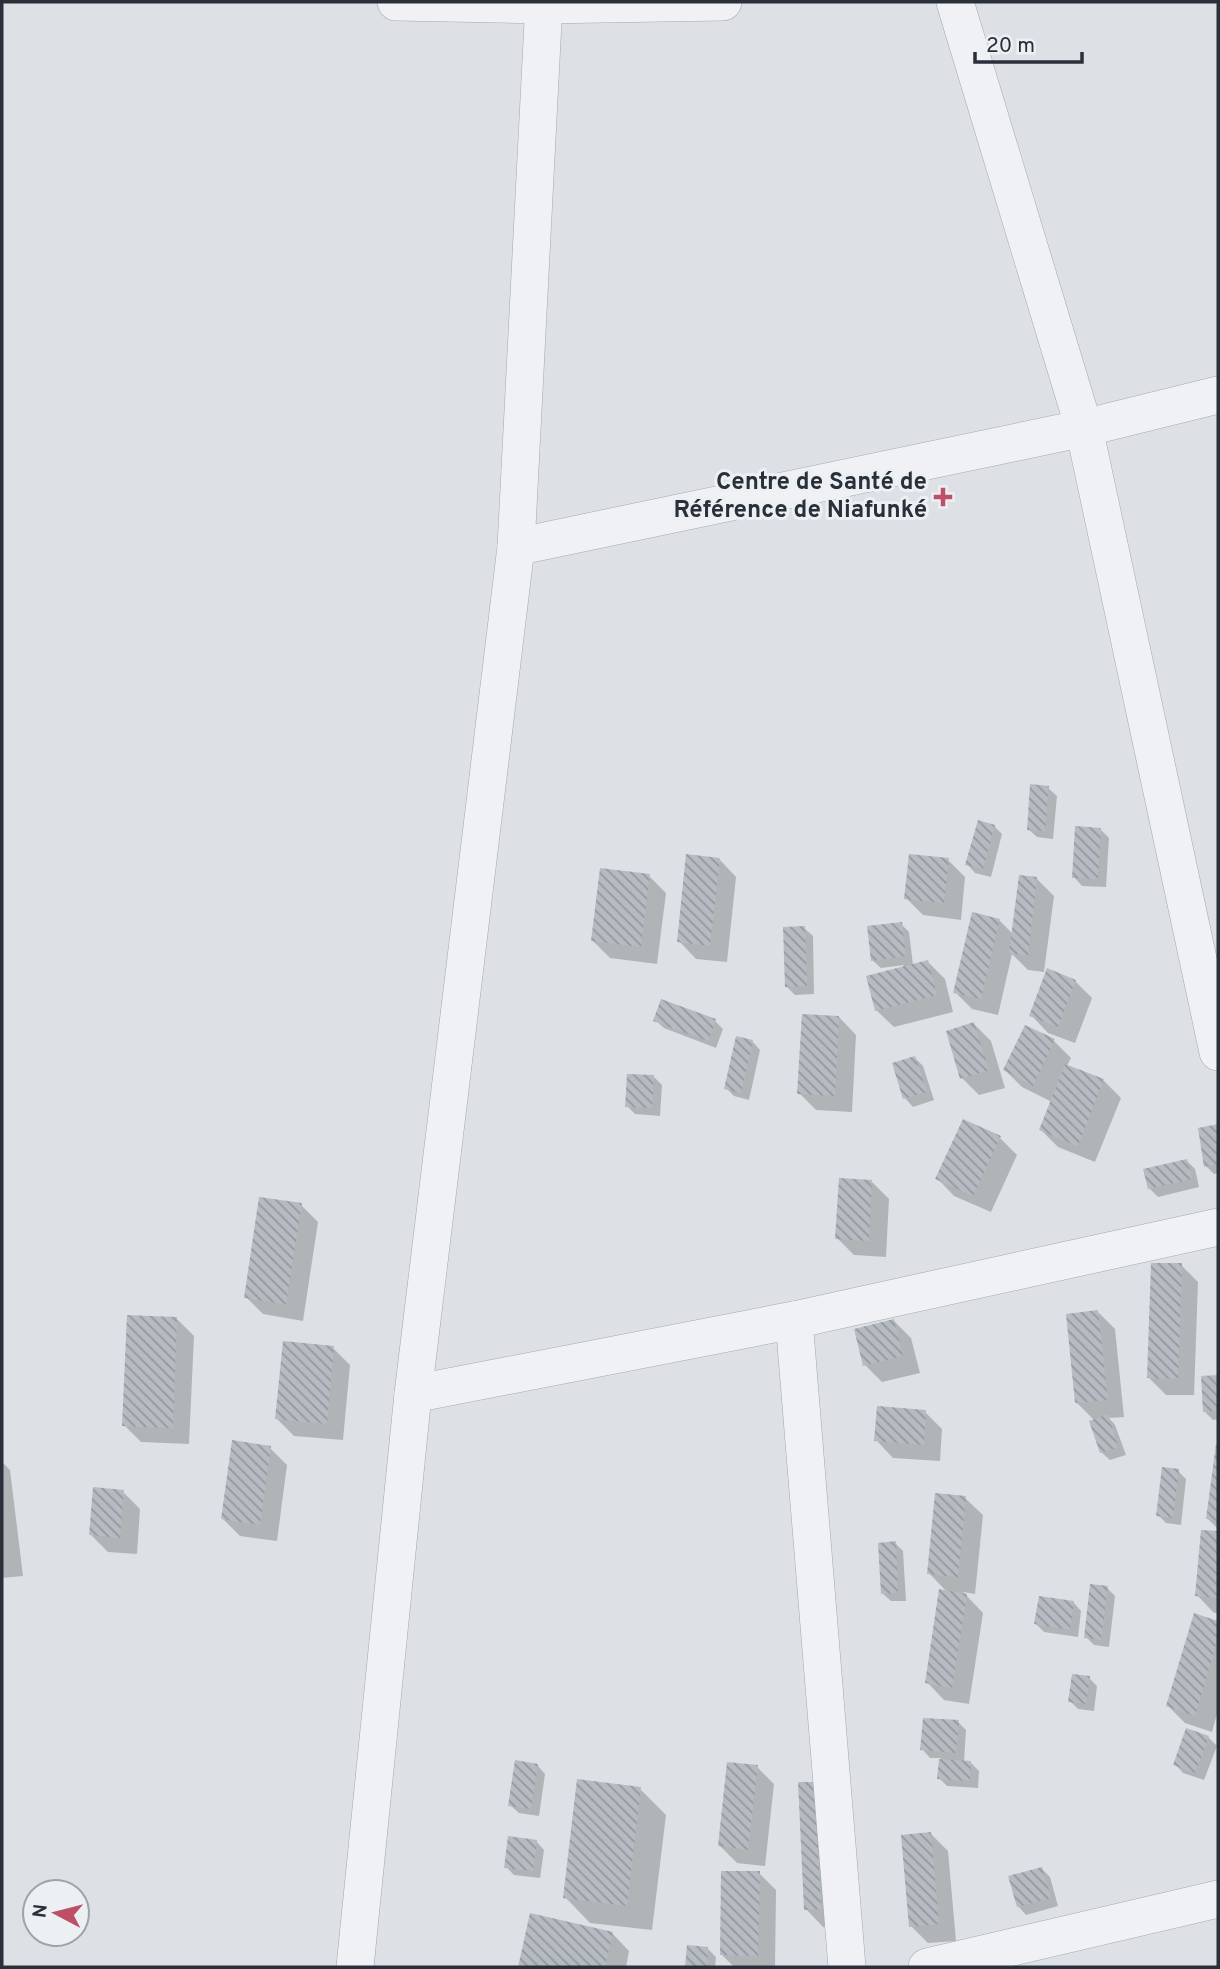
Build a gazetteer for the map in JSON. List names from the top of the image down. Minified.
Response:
{"places":{"health":["Centre de Santé de Référence de Niafunké"]},"scale_bar":"20 m","north":"left"}
